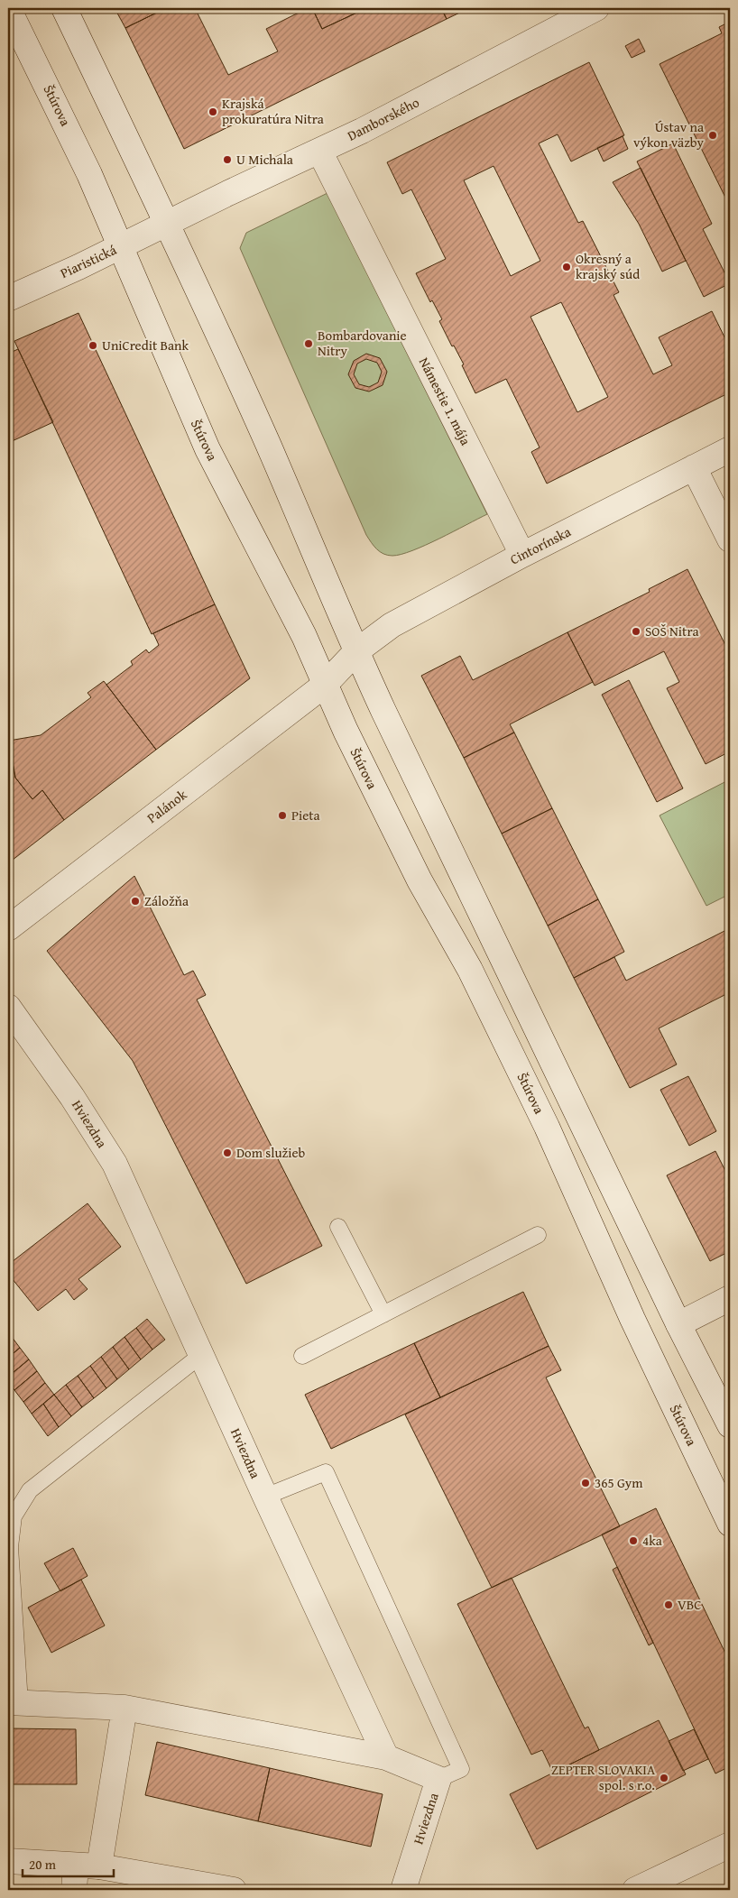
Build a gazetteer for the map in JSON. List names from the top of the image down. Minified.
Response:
{"streets":{"street":["Štúrova","Damborského","Piaristická","Námestie 1. mája","Cintorínska","Palánok","Hviezdna"]},"crossings":[["Štúrova","Piaristická"],["Štúrova","Cintorínska"],["Štúrova","Palánok"],["Damborského","Piaristická"],["Damborského","Námestie 1. mája"],["Námestie 1. mája","Cintorínska"],["Cintorínska","Palánok"]],"places":["Krajská prokuratúra Nitra","Ústav na výkon väzby","U Michala","Okresný a krajský súd","Bombardovanie Nitry","UniCredit Bank","SOŠ Nitra","Pieta","Záložňa","Dom služieb","365 Gym","4ka","VBC","ZEPTER SLOVAKIA spol. s r.o."],"scale_bar":"20 m"}
